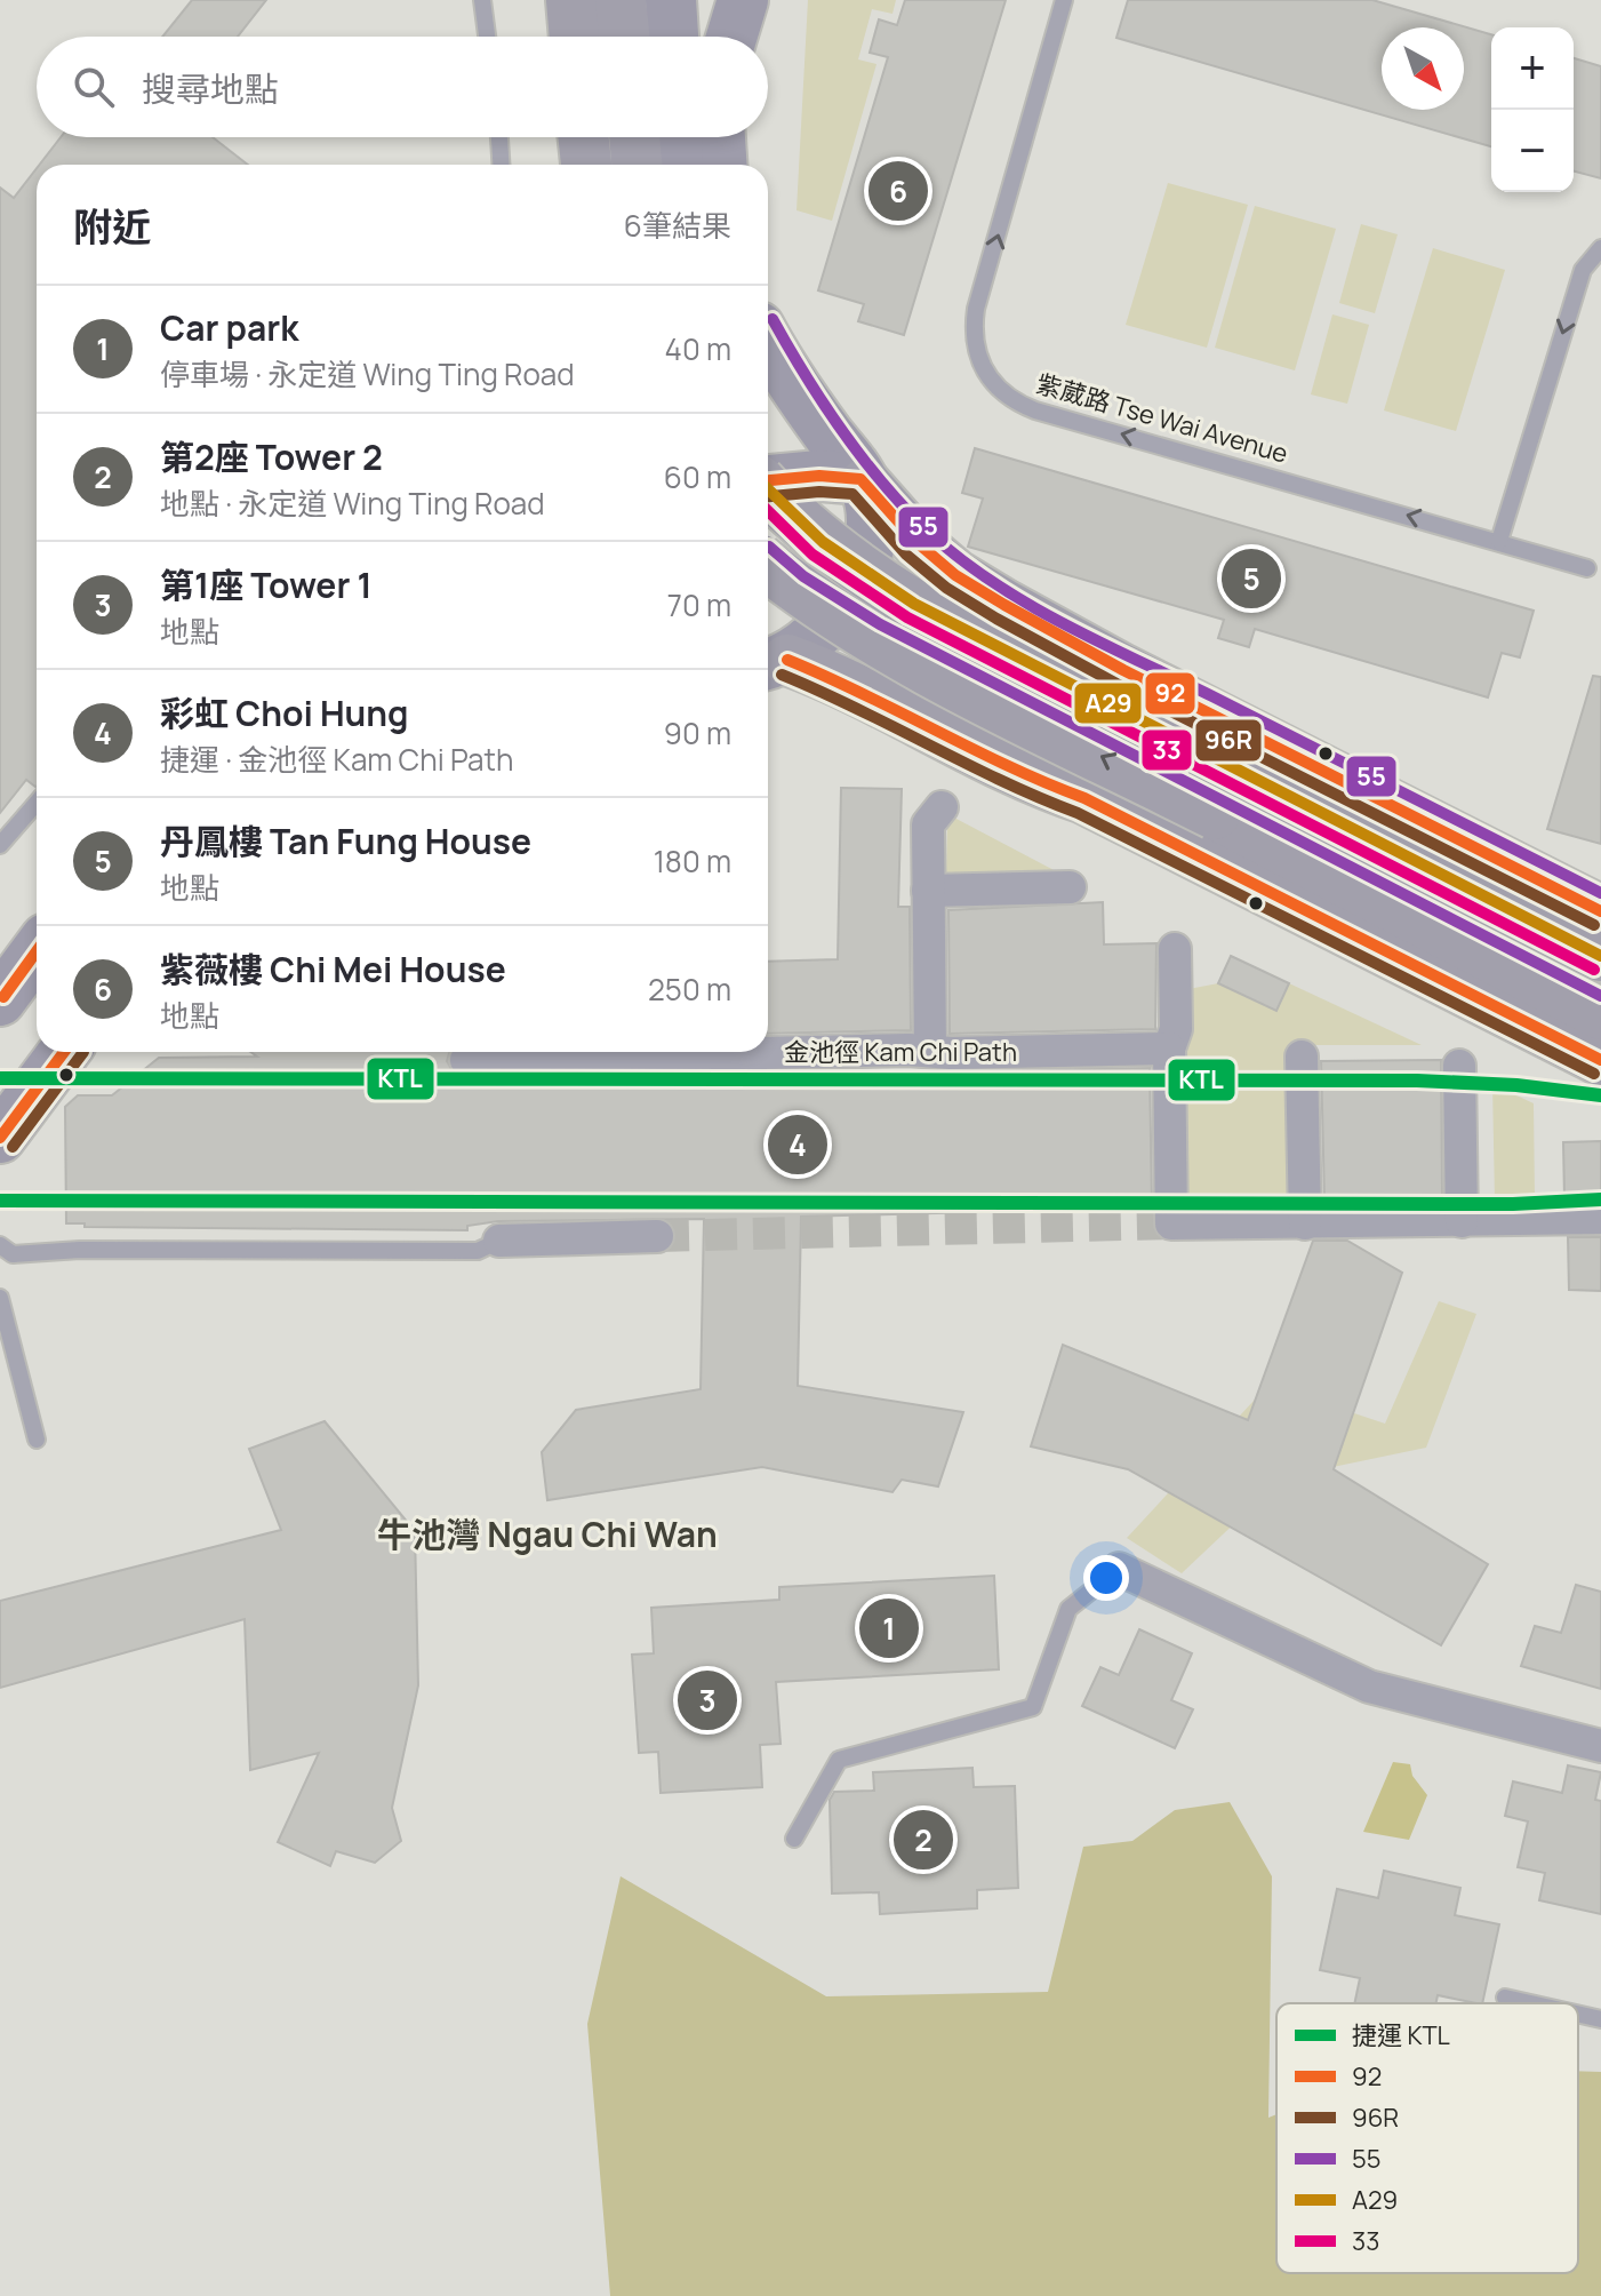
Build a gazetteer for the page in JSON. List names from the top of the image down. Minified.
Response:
{"streets":{"street":["金池徑 Kam Chi Path"],"lane":["紫葳路 Tse Wai Avenue"]},"districts":["牛池灣 Ngau Chi Wan"],"lines":["transit line 55","transit line 92","transit line A29","transit line 96R","transit line 33","metro line KTL"],"legend":["捷運 KTL","92","96R","55","A29","33"],"north":"bottom right","page":{"map_buttons":["+","−"],"search":"搜尋地點","pins":["6","5","4","1","3","2"],"heading":["附近","6筆結果"],"list":[{"mark":"1","name":"Car park","note":"停車場 · 永定道 Wing Ting Road","value":"40 m"},{"mark":"2","name":"第2座 Tower 2","note":"地點 · 永定道 Wing Ting Road","value":"60 m"},{"mark":"3","name":"第1座 Tower 1","note":"地點","value":"70 m"},{"mark":"4","name":"彩虹 Choi Hung","note":"捷運 · 金池徑 Kam Chi Path","value":"90 m"},{"mark":"5","name":"丹鳳樓 Tan Fung House","note":"地點","value":"180 m"},{"mark":"6","name":"紫薇樓 Chi Mei House","note":"地點","value":"250 m"}]}}
